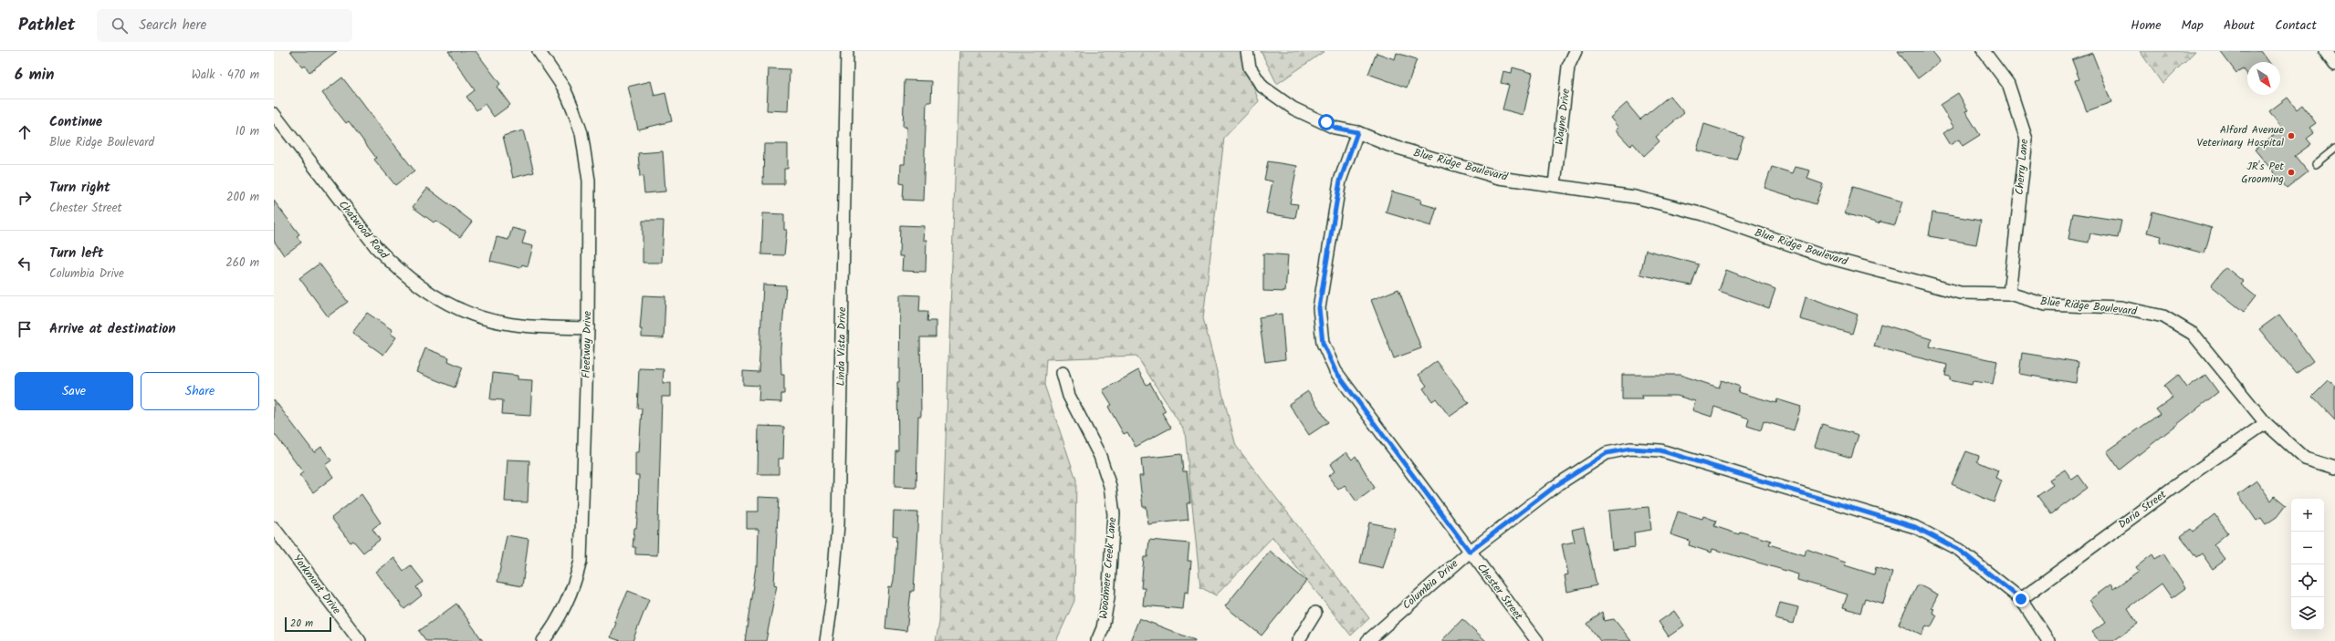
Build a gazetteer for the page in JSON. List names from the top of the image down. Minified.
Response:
{"streets":{"street":["Wayne Drive","Blue Ridge Boulevard","Cherry Lane","Chatwood Road","Fleetway Drive","Linda Vista Drive","Daria Street","Woodmere Creek Lane","Yorkmont Drive","Columbia Drive","Chester Street"]},"crossings":[["Wayne Drive","Blue Ridge Boulevard"],["Blue Ridge Boulevard","Cherry Lane"],["Blue Ridge Boulevard","Daria Street"],["Blue Ridge Boulevard","Chester Street"],["Chatwood Road","Fleetway Drive"],["Daria Street","Columbia Drive"],["Columbia Drive","Chester Street"]],"places":["Alford Avenue Veterinary Hospital","JR's Pet Grooming"],"scale_bar":"20 m","north":"bottom right","page":{"header":"Pathlet","search":"Search here","nav":["Home","Map","About","Contact"],"heading":["6 min","Walk · 470 m"],"list":[["Continue","Blue Ridge Boulevard","10 m"],["Turn right","Chester Street","200 m"],["Turn left","Columbia Drive","260 m"],"Arrive at destination"],"buttons":["Save","Share"],"map_buttons":["+","−"],"scale":"20 m"}}
